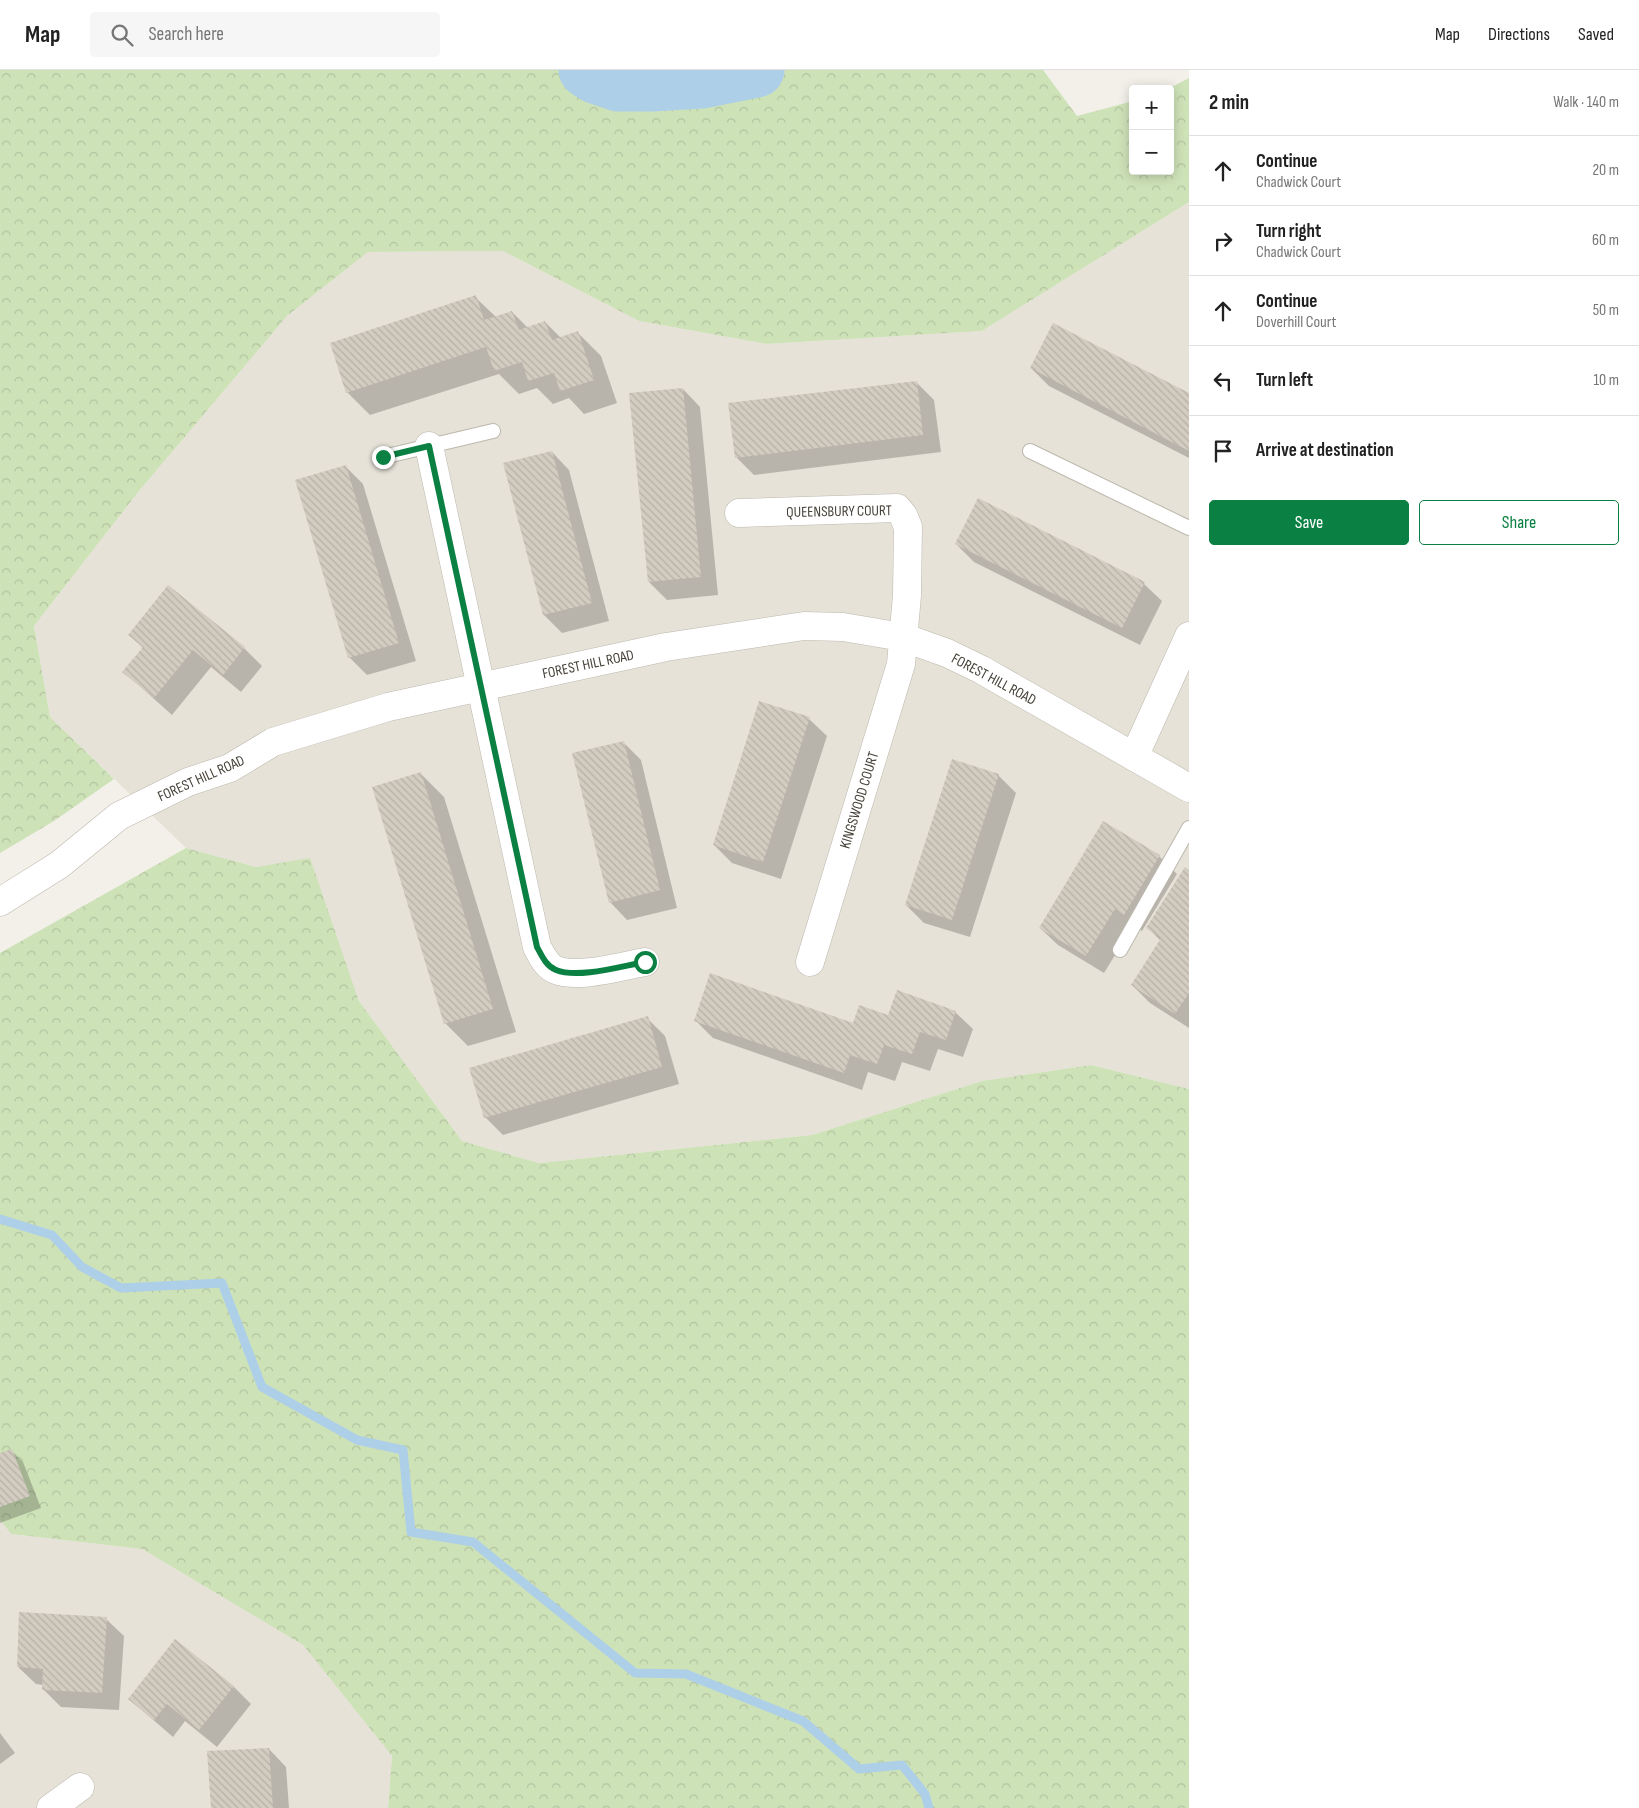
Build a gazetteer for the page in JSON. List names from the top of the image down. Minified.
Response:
{"streets":{"street":["QUEENSBURY COURT","FOREST HILL ROAD","KINGSWOOD COURT"]},"crossings":[["QUEENSBURY COURT","FOREST HILL ROAD"],["QUEENSBURY COURT","KINGSWOOD COURT"],["FOREST HILL ROAD","KINGSWOOD COURT"]],"page":{"header":"Map","search":"Search here","nav":["Map","Directions","Saved"],"heading":["2 min","Walk · 140 m"],"map_buttons":["+","−"],"list":[["Continue","Chadwick Court","20 m"],["Turn right","Chadwick Court","60 m"],["Continue","Doverhill Court","50 m"],["Turn left","10 m"],"Arrive at destination"],"buttons":["Save","Share"]}}
